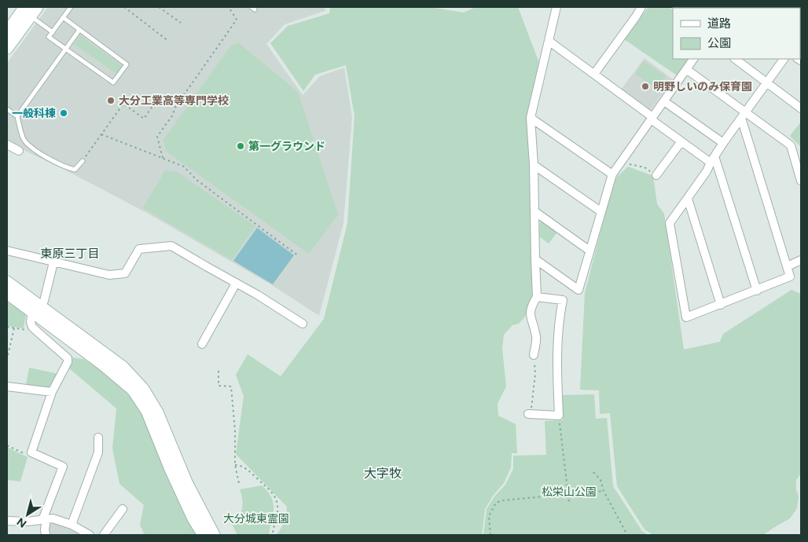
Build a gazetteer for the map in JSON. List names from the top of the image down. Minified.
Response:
{"districts":["東原三丁目","大字牧"],"parks":["松栄山公園","大分城東霊園"],"places":["明野しいのみ保育園","大分工業高等専門学校","一般科棟","第一グラウンド"],"legend":["道路","公園"],"north":"bottom left"}
